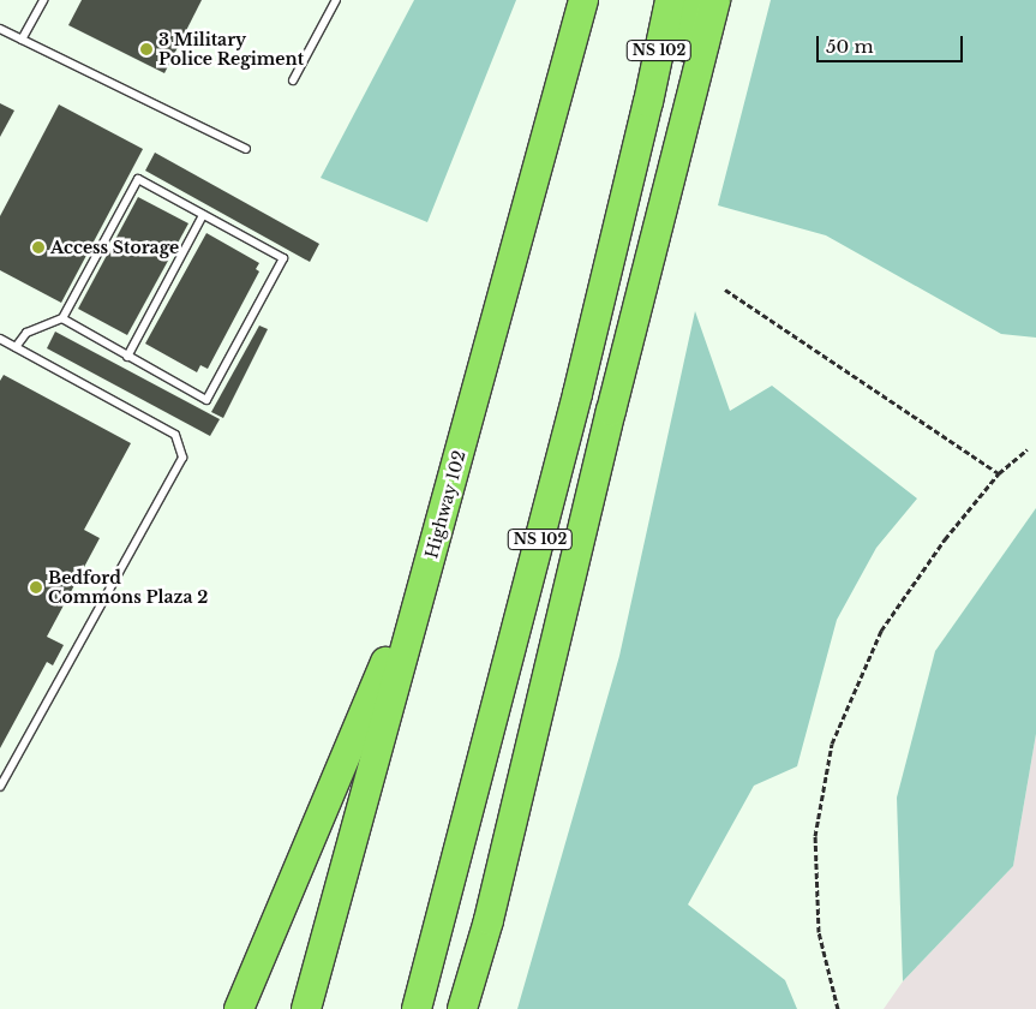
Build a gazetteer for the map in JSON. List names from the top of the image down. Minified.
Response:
{"streets":{"highway":["NS 102","Highway 102"]},"places":["3 Military Police Regiment","Access Storage","Bedford Commons Plaza 2"],"scale_bar":"50 m"}
